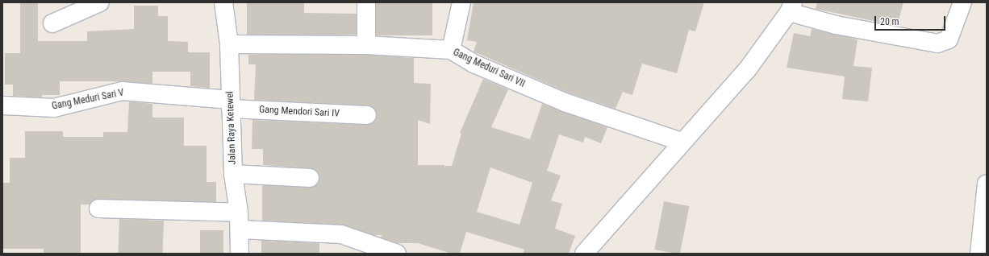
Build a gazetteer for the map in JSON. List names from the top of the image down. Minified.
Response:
{"streets":{"street":["Gang Meduri Sari VII","Gang Meduri Sari V","Gang Mendori Sari IV","Jalan Raya Ketewel"]},"crossings":[["Gang Meduri Sari VII","Jalan Raya Ketewel"],["Gang Meduri Sari V","Gang Mendori Sari IV"],["Gang Meduri Sari V","Jalan Raya Ketewel"],["Gang Mendori Sari IV","Jalan Raya Ketewel"]],"scale_bar":"20 m"}
